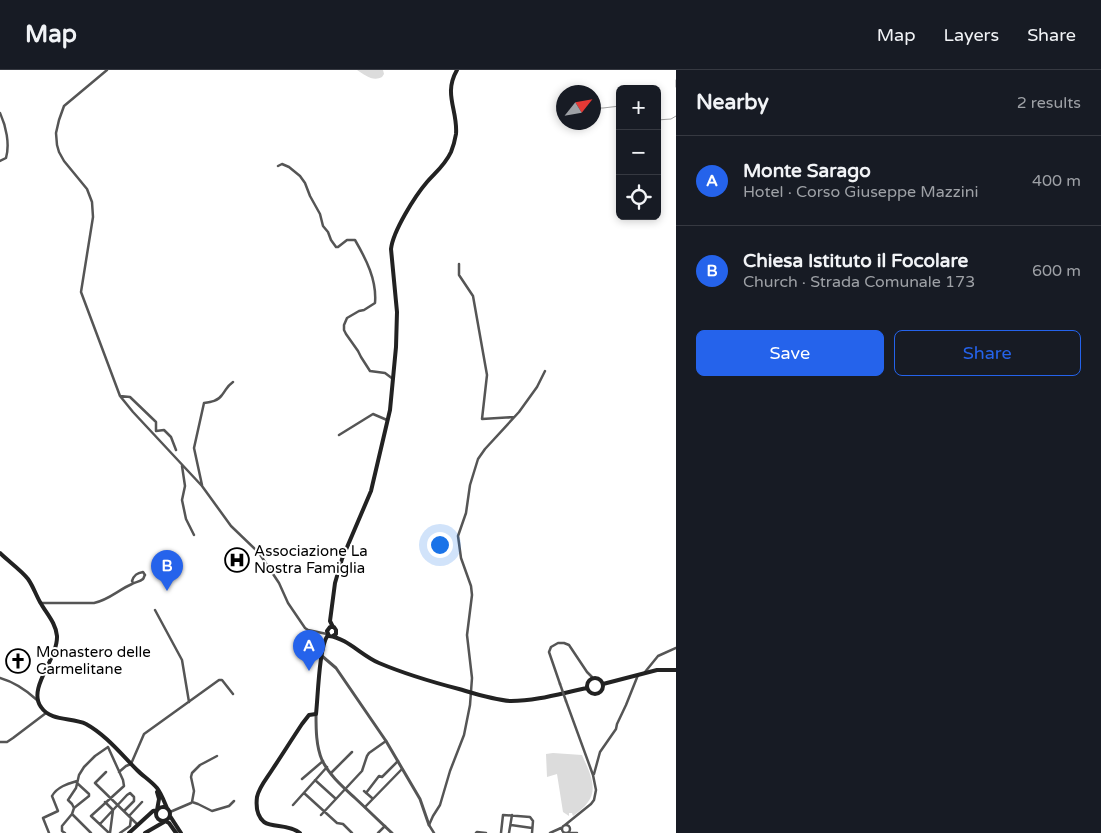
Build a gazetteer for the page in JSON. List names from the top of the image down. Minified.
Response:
{"places":{"hospital":["Associazione La Nostra Famiglia"],"church":["Monastero delle Carmelitane"]},"north":"top right","page":{"header":"Map","nav":["Map","Layers","Share"],"heading":["Nearby","2 results"],"map_buttons":["+","−"],"list":[{"mark":"A","name":"Monte Sarago","note":"Hotel · Corso Giuseppe Mazzini","value":"400 m"},{"mark":"B","name":"Chiesa Istituto il Focolare","note":"Church · Strada Comunale 173","value":"600 m"}],"buttons":["Save","Share"],"pins":["B","A"]}}
